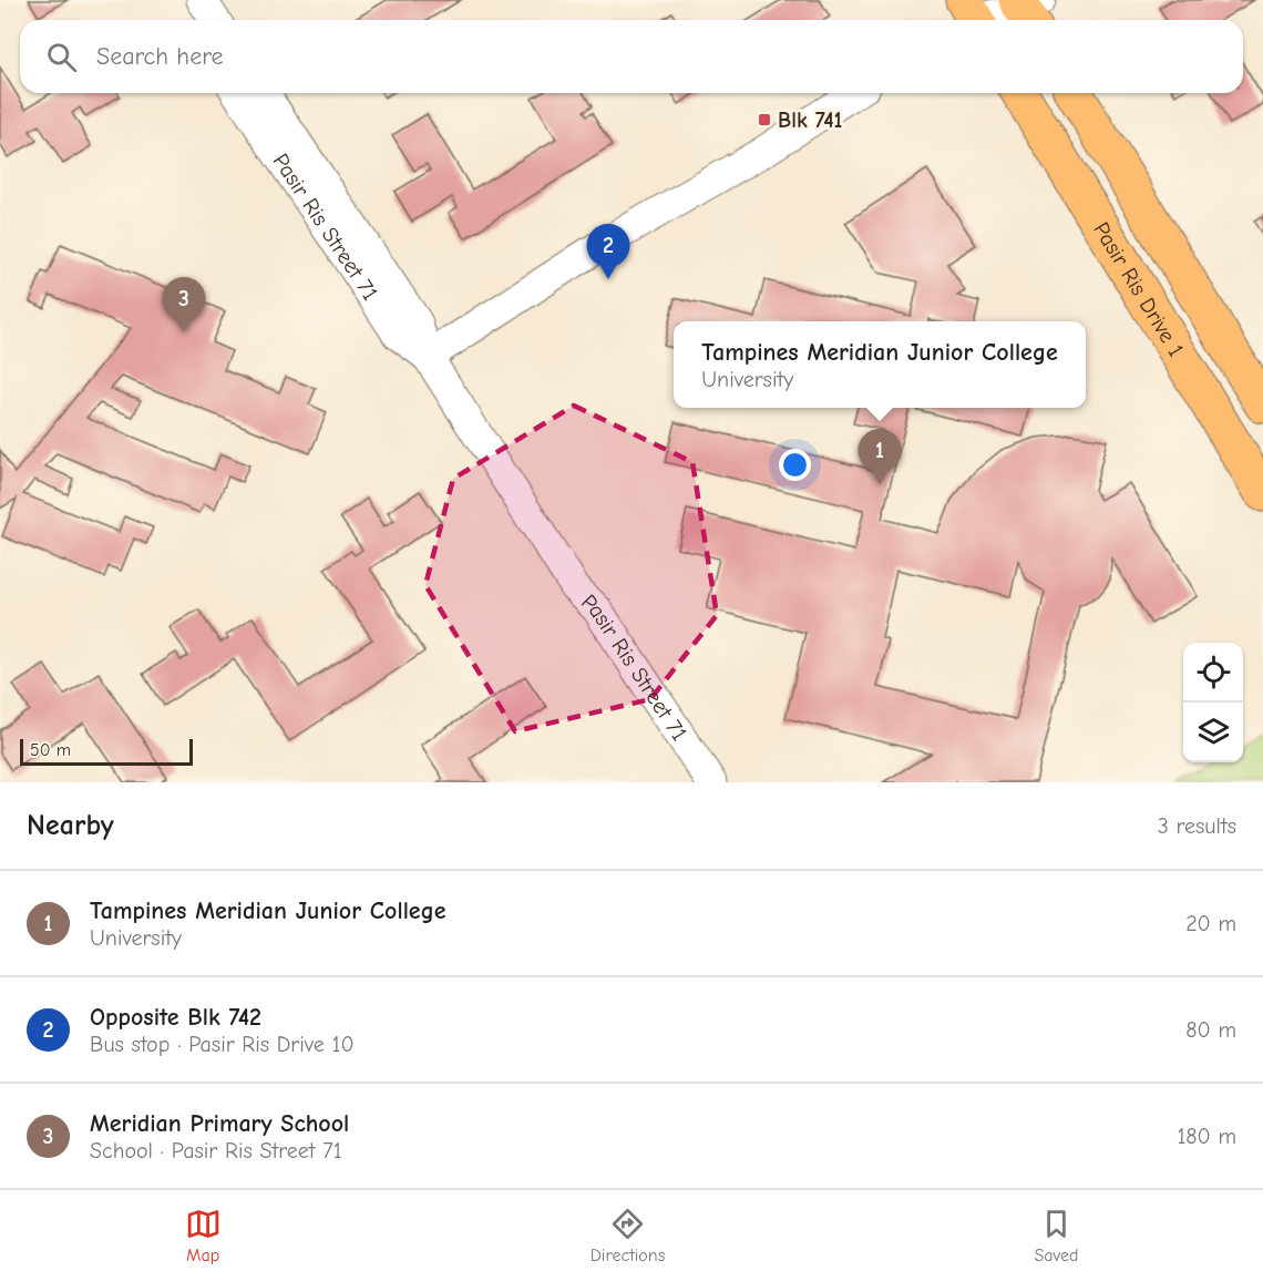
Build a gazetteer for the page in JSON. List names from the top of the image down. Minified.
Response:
{"streets":{"main road":["Pasir Ris Drive 1"],"street":["Pasir Ris Street 71"]},"places":{"transit":["Blk 741"]},"scale_bar":"50 m","page":{"search":"Search here","pins":["2","3","1"],"popup":["Tampines Meridian Junior College","University"],"scale":"50 m","heading":["Nearby","3 results"],"list":[{"mark":"1","name":"Tampines Meridian Junior College","note":"University","value":"20 m"},{"mark":"2","name":"Opposite Blk 742","note":"Bus stop · Pasir Ris Drive 10","value":"80 m"},{"mark":"3","name":"Meridian Primary School","note":"School · Pasir Ris Street 71","value":"180 m"}],"nav":["Map","Directions","Saved"]}}
